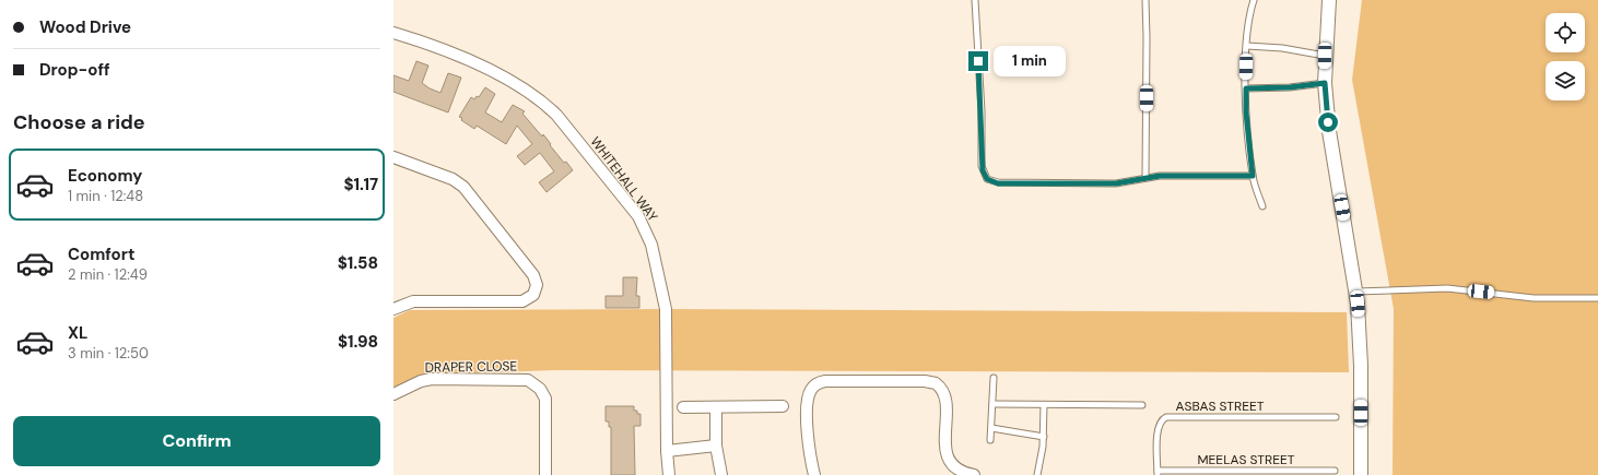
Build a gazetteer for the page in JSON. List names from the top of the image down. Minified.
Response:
{"streets":{"street":["WHITEHALL WAY","DRAPER CLOSE"],"lane":["ASBAS STREET","MEELAS STREET"]},"crossings":[["ASBAS STREET","MEELAS STREET"]],"page":{"banner":["Wood Drive","Drop-off"],"bubble":"1 min","heading":"Choose a ride","list":[{"name":"Economy","note":"1 min · 12:48","value":"$1.17"},{"name":"Comfort","note":"2 min · 12:49","value":"$1.58"},{"name":"XL","note":"3 min · 12:50","value":"$1.98"}],"buttons":"Confirm"}}
